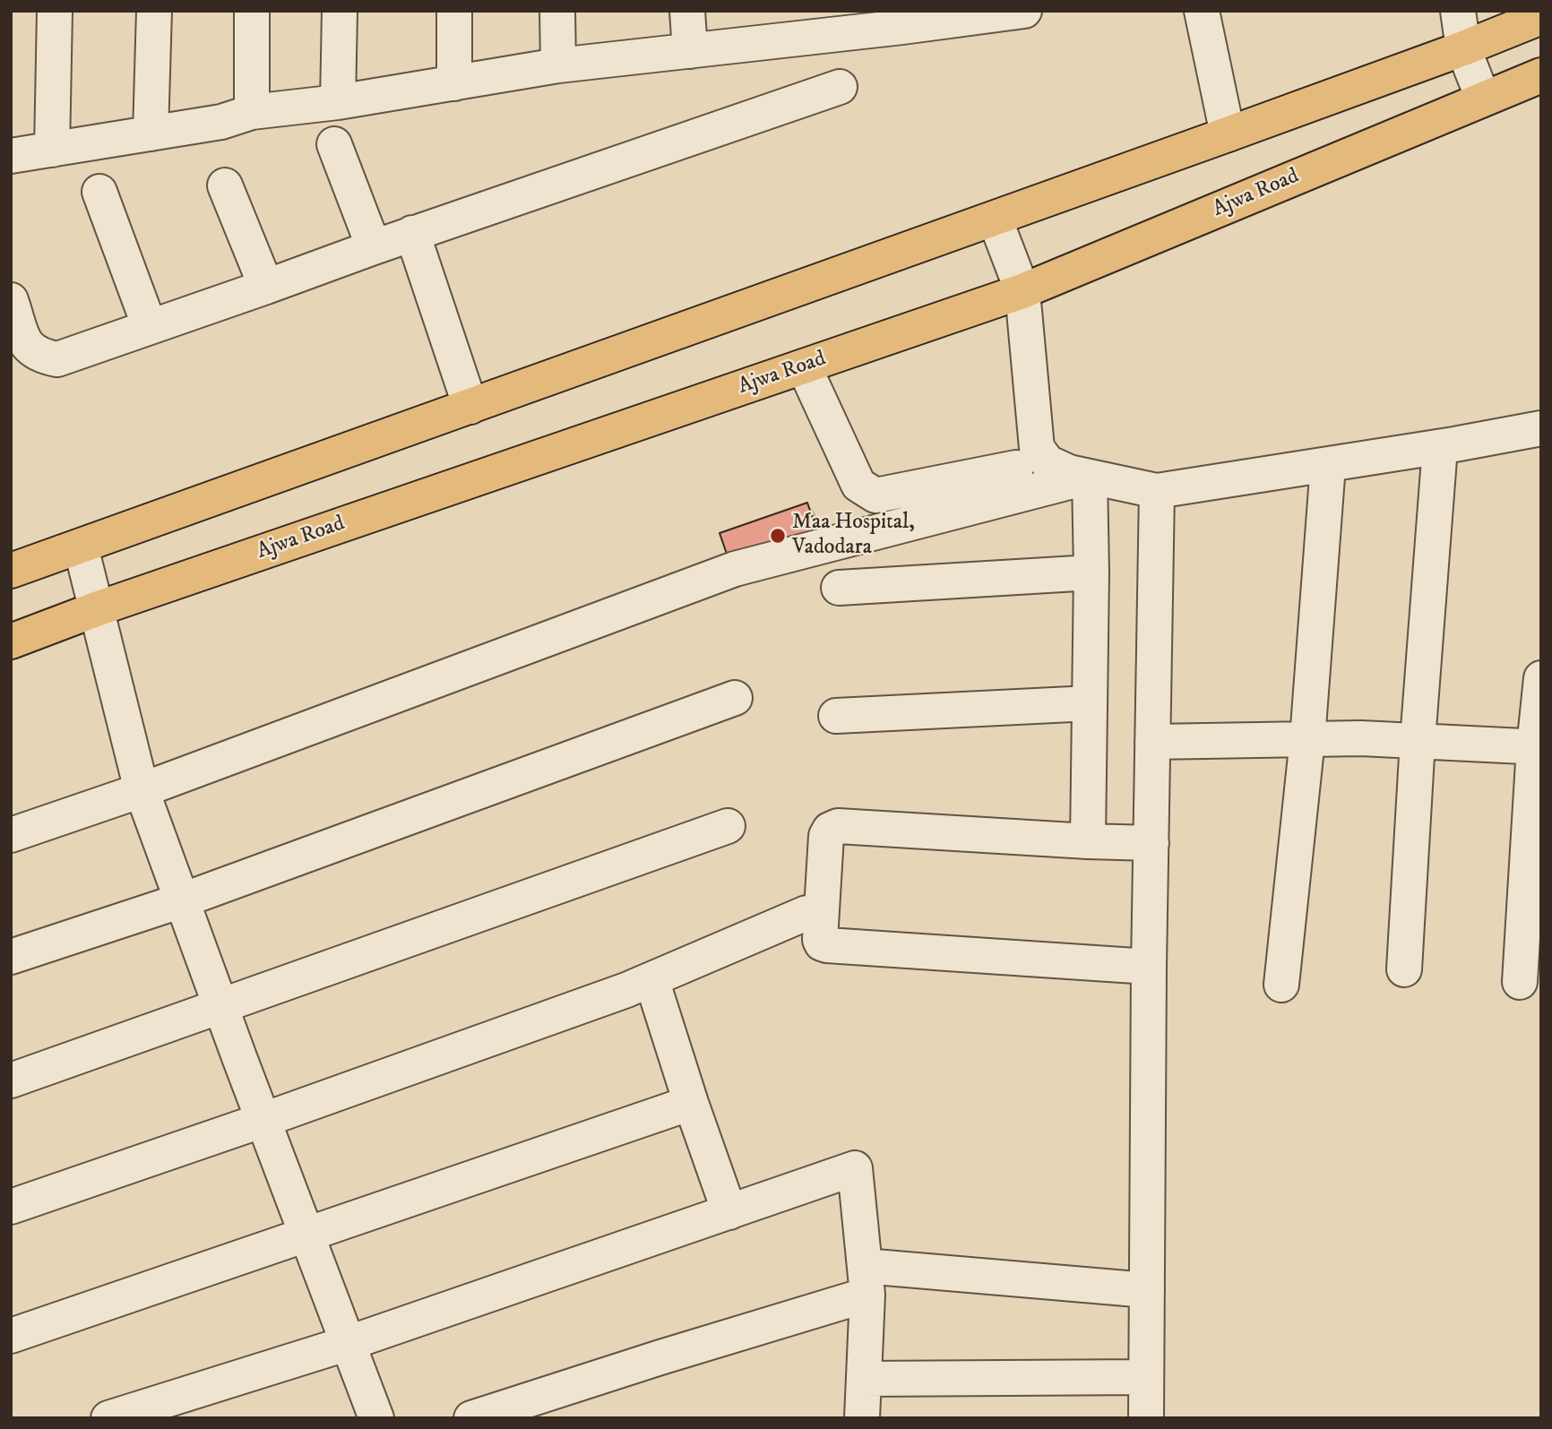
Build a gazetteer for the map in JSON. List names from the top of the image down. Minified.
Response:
{"streets":{"main road":["Ajwa Road"]},"places":["Maa Hospital, Vadodara"]}
